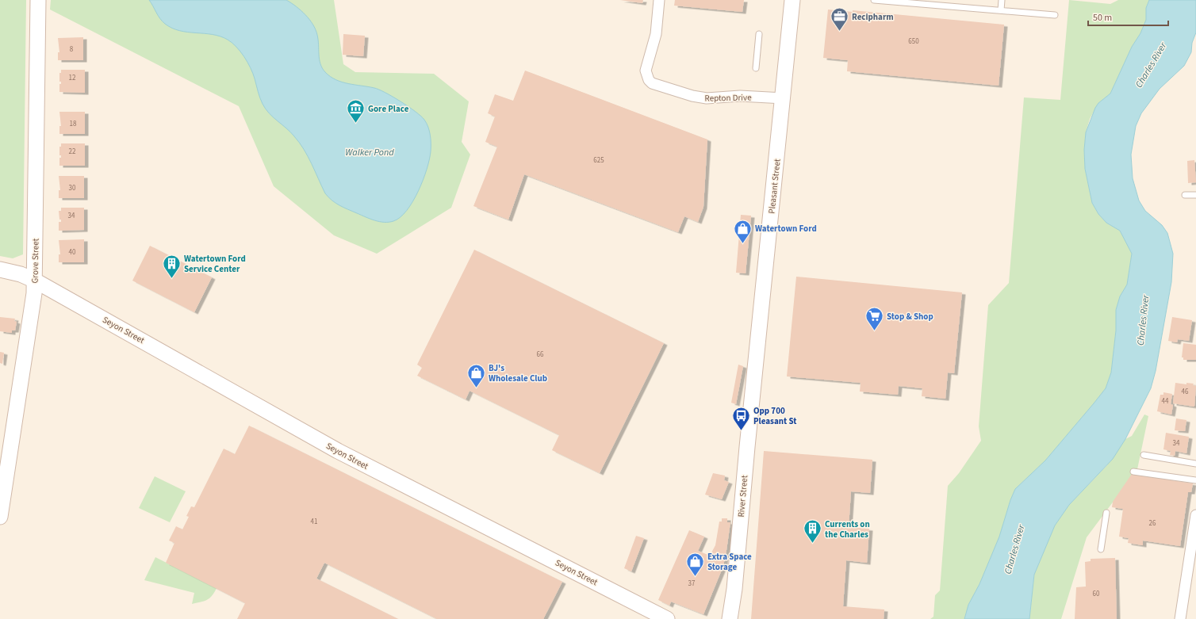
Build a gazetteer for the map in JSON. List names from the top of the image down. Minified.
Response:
{"streets":{"street":["Repton Drive","Pleasant Street","Grove Street","Seyon Street","River Street"]},"crossings":[["Repton Drive","Pleasant Street"],["Pleasant Street","River Street"],["Grove Street","Seyon Street"]],"water":["Charles River","Walker Pond"],"places":{"office":["Recipharm"],"museum":["Gore Place"],"shop":["Watertown Ford","BJ's Wholesale Club","Extra Space Storage"],"building":["Watertown Ford Service Center","Currents on the Charles"],"supermarket":["Stop & Shop"],"bus stop":["Opp 700 Pleasant St"]},"house_numbers":["650","8","12","18","22","625","30","34","40","66","46","44","34","41","26","37","60"],"scale_bar":"50 m"}
